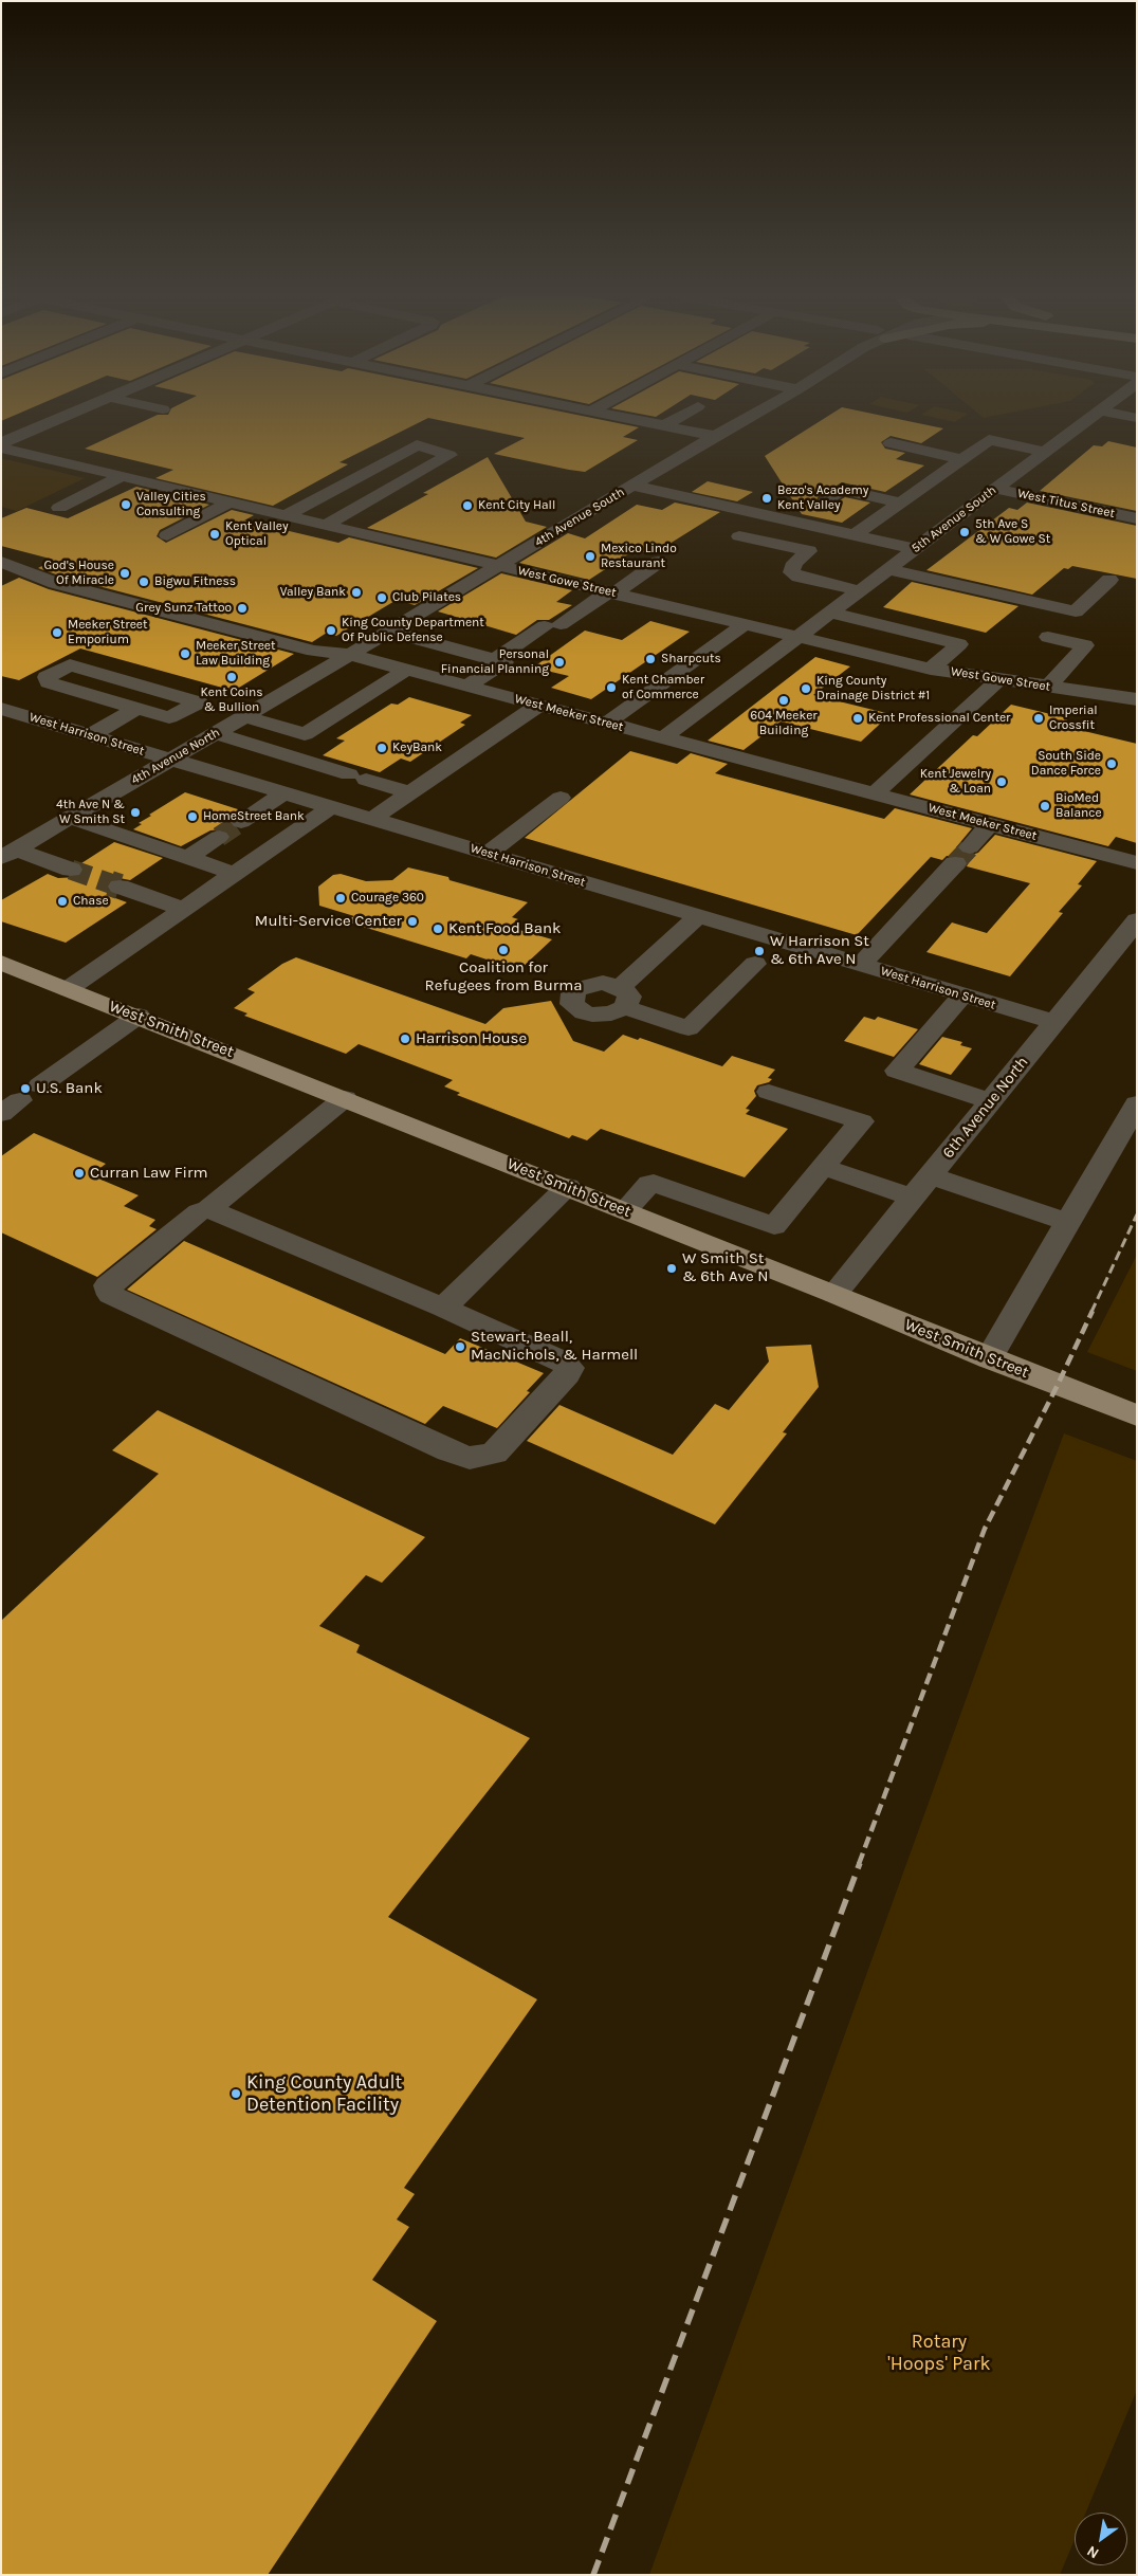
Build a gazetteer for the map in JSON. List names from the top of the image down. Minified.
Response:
{"streets":{"main road":["West Smith Street"],"street":["West Titus Street","4th Avenue South","5th Avenue South","West Gowe Street","West Meeker Street","West Harrison Street","4th Avenue North","6th Avenue North"]},"crossings":[["West Titus Street","5th Avenue South"],["4th Avenue South","West Gowe Street"],["4th Avenue South","West Meeker Street"],["4th Avenue South","4th Avenue North"],["5th Avenue South","West Gowe Street"],["5th Avenue South","West Meeker Street"],["West Meeker Street","4th Avenue North"],["West Harrison Street","4th Avenue North"],["West Harrison Street","6th Avenue North"],["West Smith Street","6th Avenue North"]],"parks":["Rotary 'Hoops' Park"],"places":["Bezo's Academy Kent Valley","Valley Cities Consulting","Kent City Hall","5th Ave S & W Gowe St","Kent Valley Optical","Mexico Lindo Restaurant","God's House Of Miracle","Bigwu Fitness","Valley Bank","Club Pilates","Grey Sunz Tattoo","King County Department Of Public Defense","Meeker Street Emporium","Meeker Street Law Building","Sharpcuts","Personal Financial Planning","Kent Coins & Bullion","Kent Chamber of Commerce","King County Drainage District #1","604 Meeker Building","Kent Professional Center","Imperial Crossfit","KeyBank","South Side Dance Force","Kent Jewelry & Loan","BioMed Balance","4th Ave N & W Smith St","HomeStreet Bank","Courage 360","Chase","Multi-Service Center","Kent Food Bank","Coalition for Refugees from Burma","W Harrison St & 6th Ave N","Harrison House","U.S. Bank","Curran Law Firm","W Smith St & 6th Ave N","Stewart, Beall, MacNichols, & Harmell","King County Adult Detention Facility"],"north":"bottom left"}
